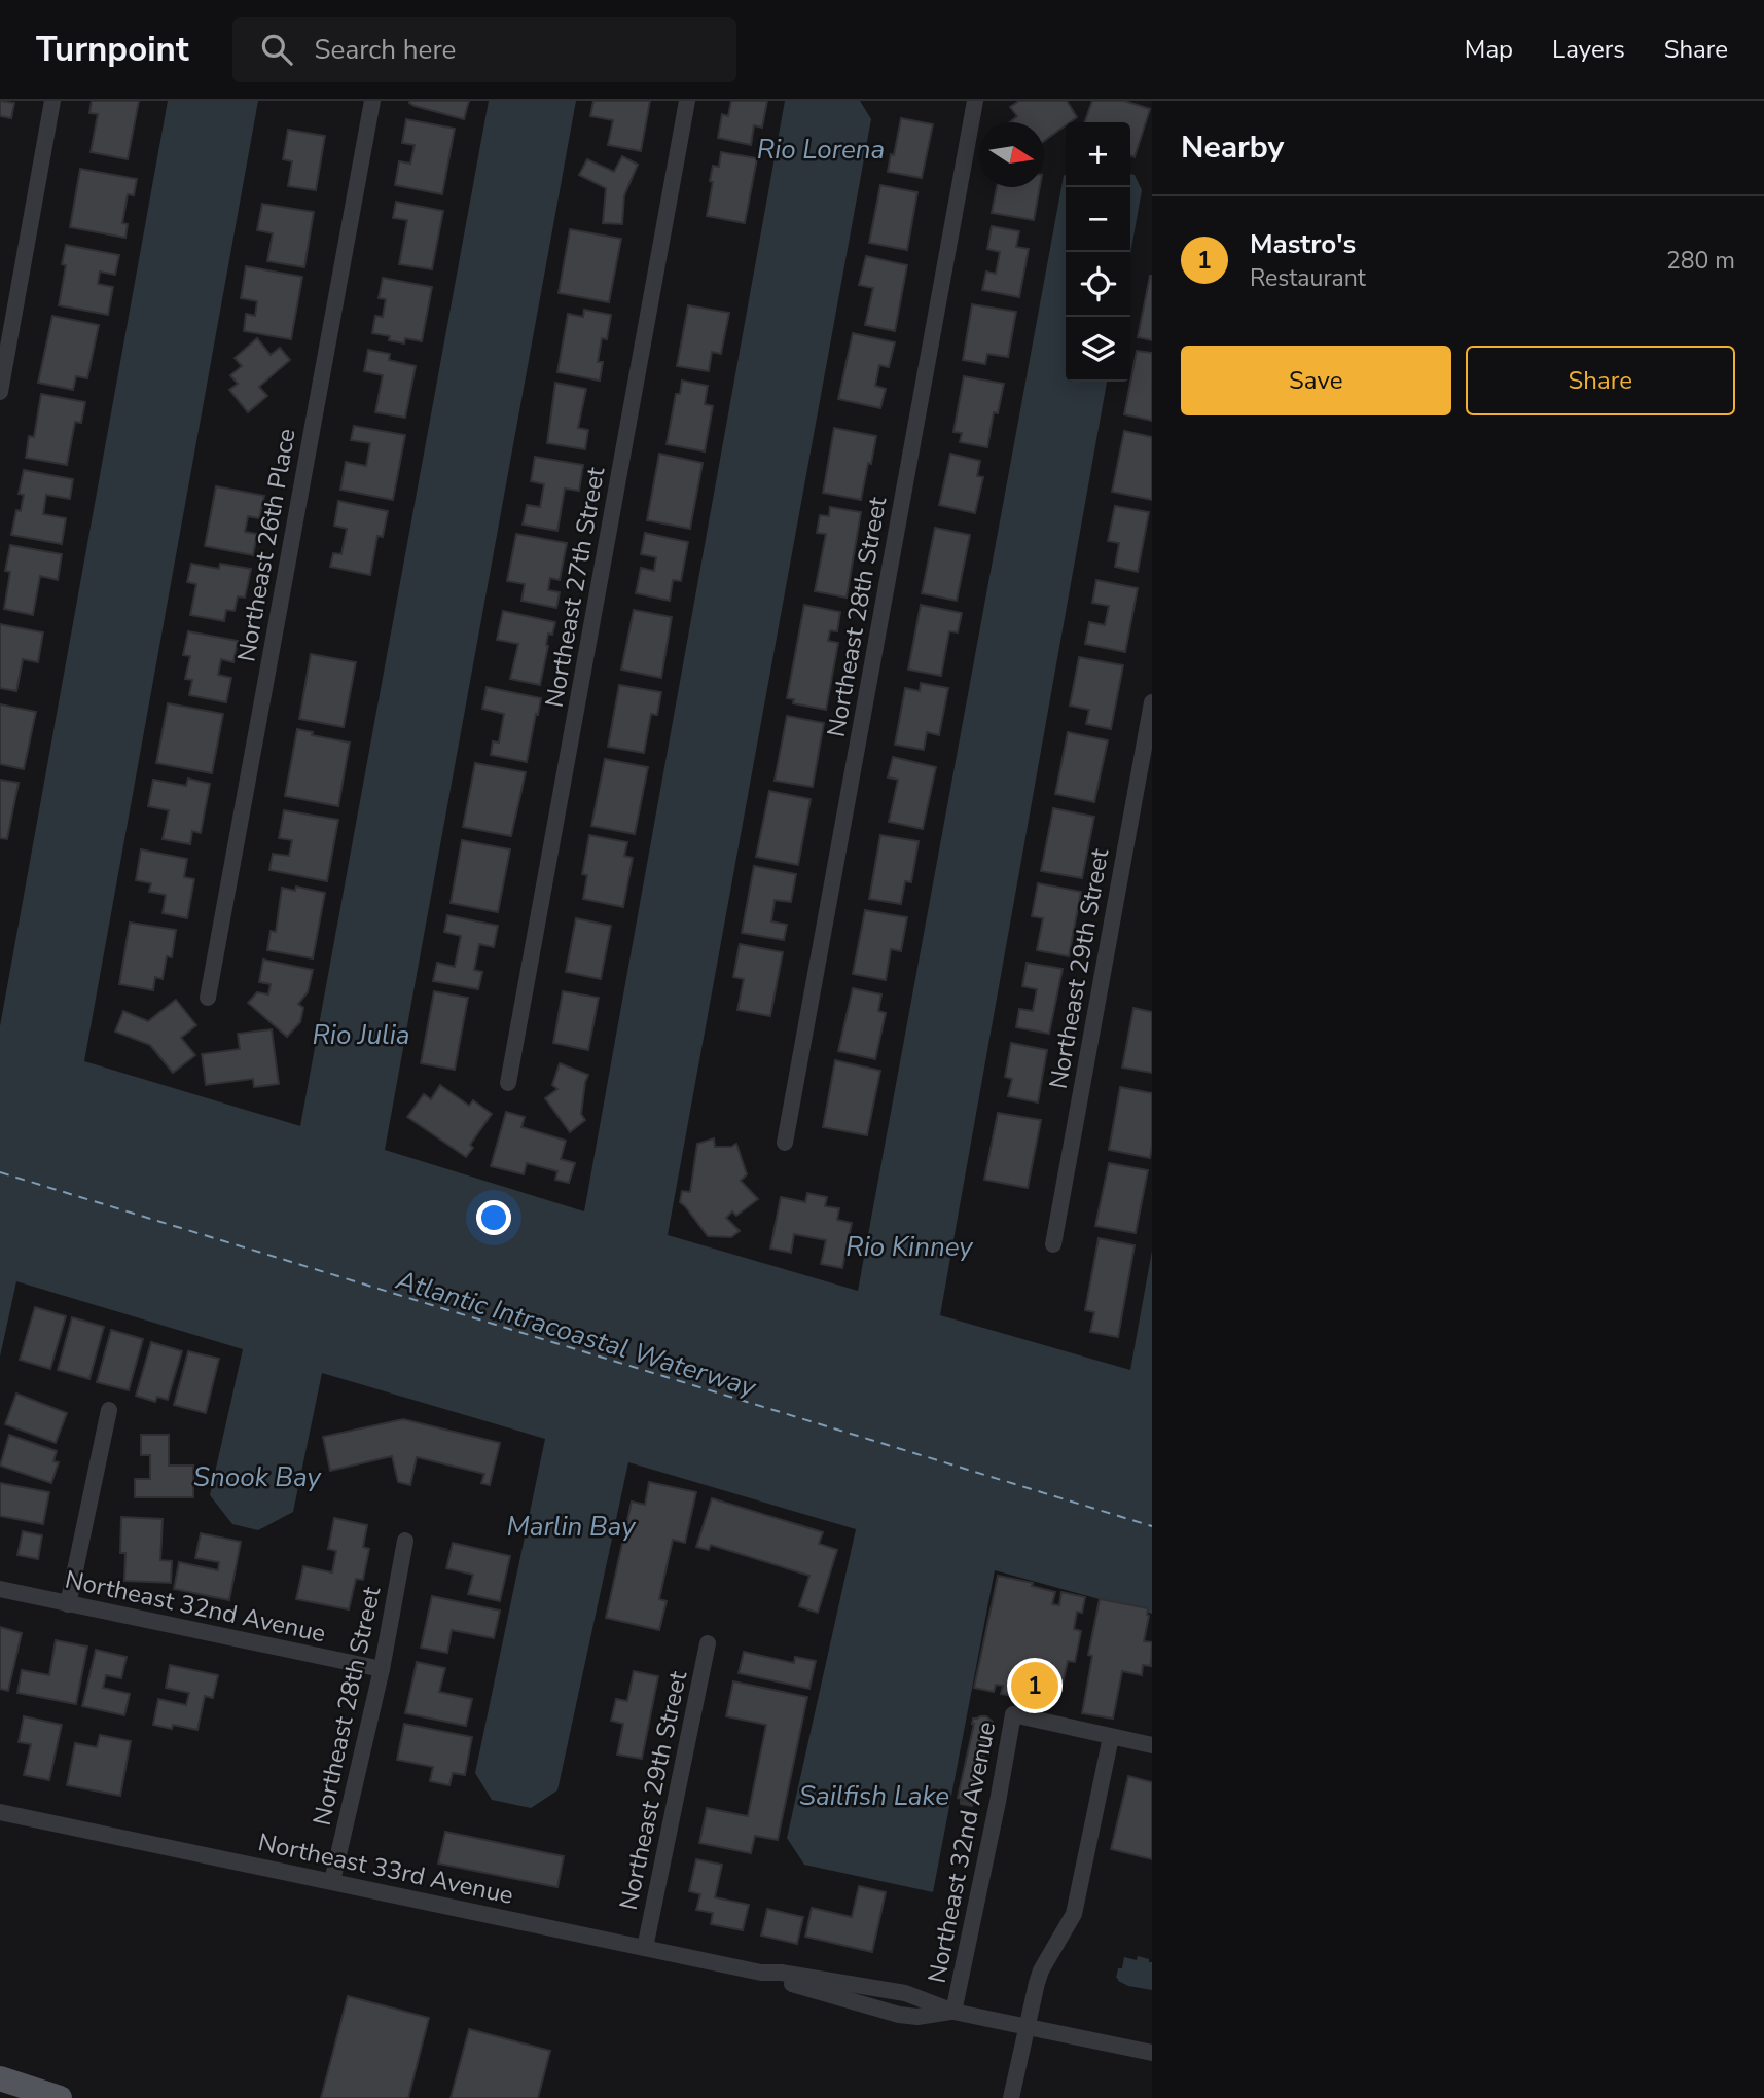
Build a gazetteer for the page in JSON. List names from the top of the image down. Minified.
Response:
{"streets":{"street":["Northeast 26th Place","Northeast 27th Street","Northeast 28th Street","Northeast 29th Street","Northeast 32nd Avenue","Northeast 33rd Avenue"]},"crossings":[["Northeast 28th Street","Northeast 32nd Avenue"],["Northeast 28th Street","Northeast 33rd Avenue"],["Northeast 29th Street","Northeast 33rd Avenue"],["Northeast 32nd Avenue","Northeast 33rd Avenue"]],"water":["Rio Lorena","Rio Julia","Rio Kinney","Atlantic Intracoastal Waterway","Snook Bay","Marlin Bay","Sailfish Lake"],"north":"right","page":{"header":"Turnpoint","search":"Search here","nav":["Map","Layers","Share"],"heading":"Nearby","map_buttons":["+","−"],"list":[{"mark":"1","name":"Mastro's","note":"Restaurant","value":"280 m"}],"buttons":["Save","Share"],"pins":"1"}}
